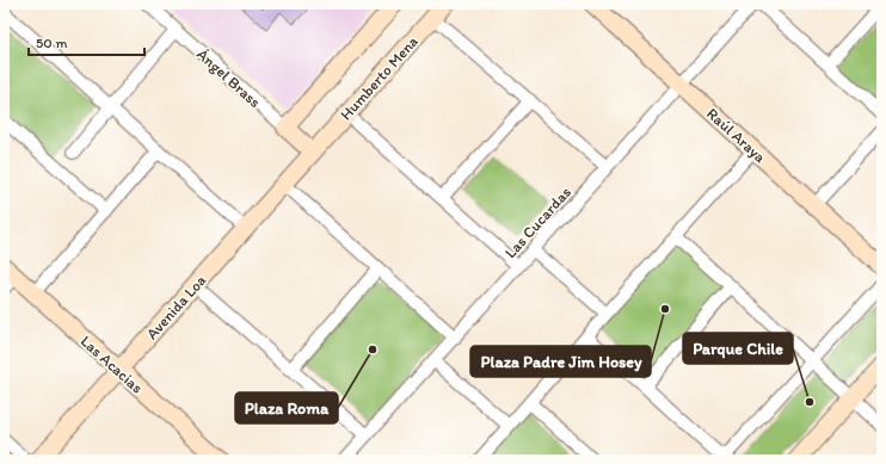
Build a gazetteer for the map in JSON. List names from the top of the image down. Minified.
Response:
{"streets":{"street":["Ángel Brass","Humberto Mena","Raúl Araya","Las Cucardas","Avenida Loa","Las Acacias"]},"crossings":[["Ángel Brass","Humberto Mena"],["Ángel Brass","Avenida Loa"],["Humberto Mena","Avenida Loa"],["Raúl Araya","Las Cucardas"],["Avenida Loa","Las Acacias"]],"places":["Plaza Padre Jim Hosey","Plaza Roma","Parque Chile"],"scale_bar":"50 m"}
